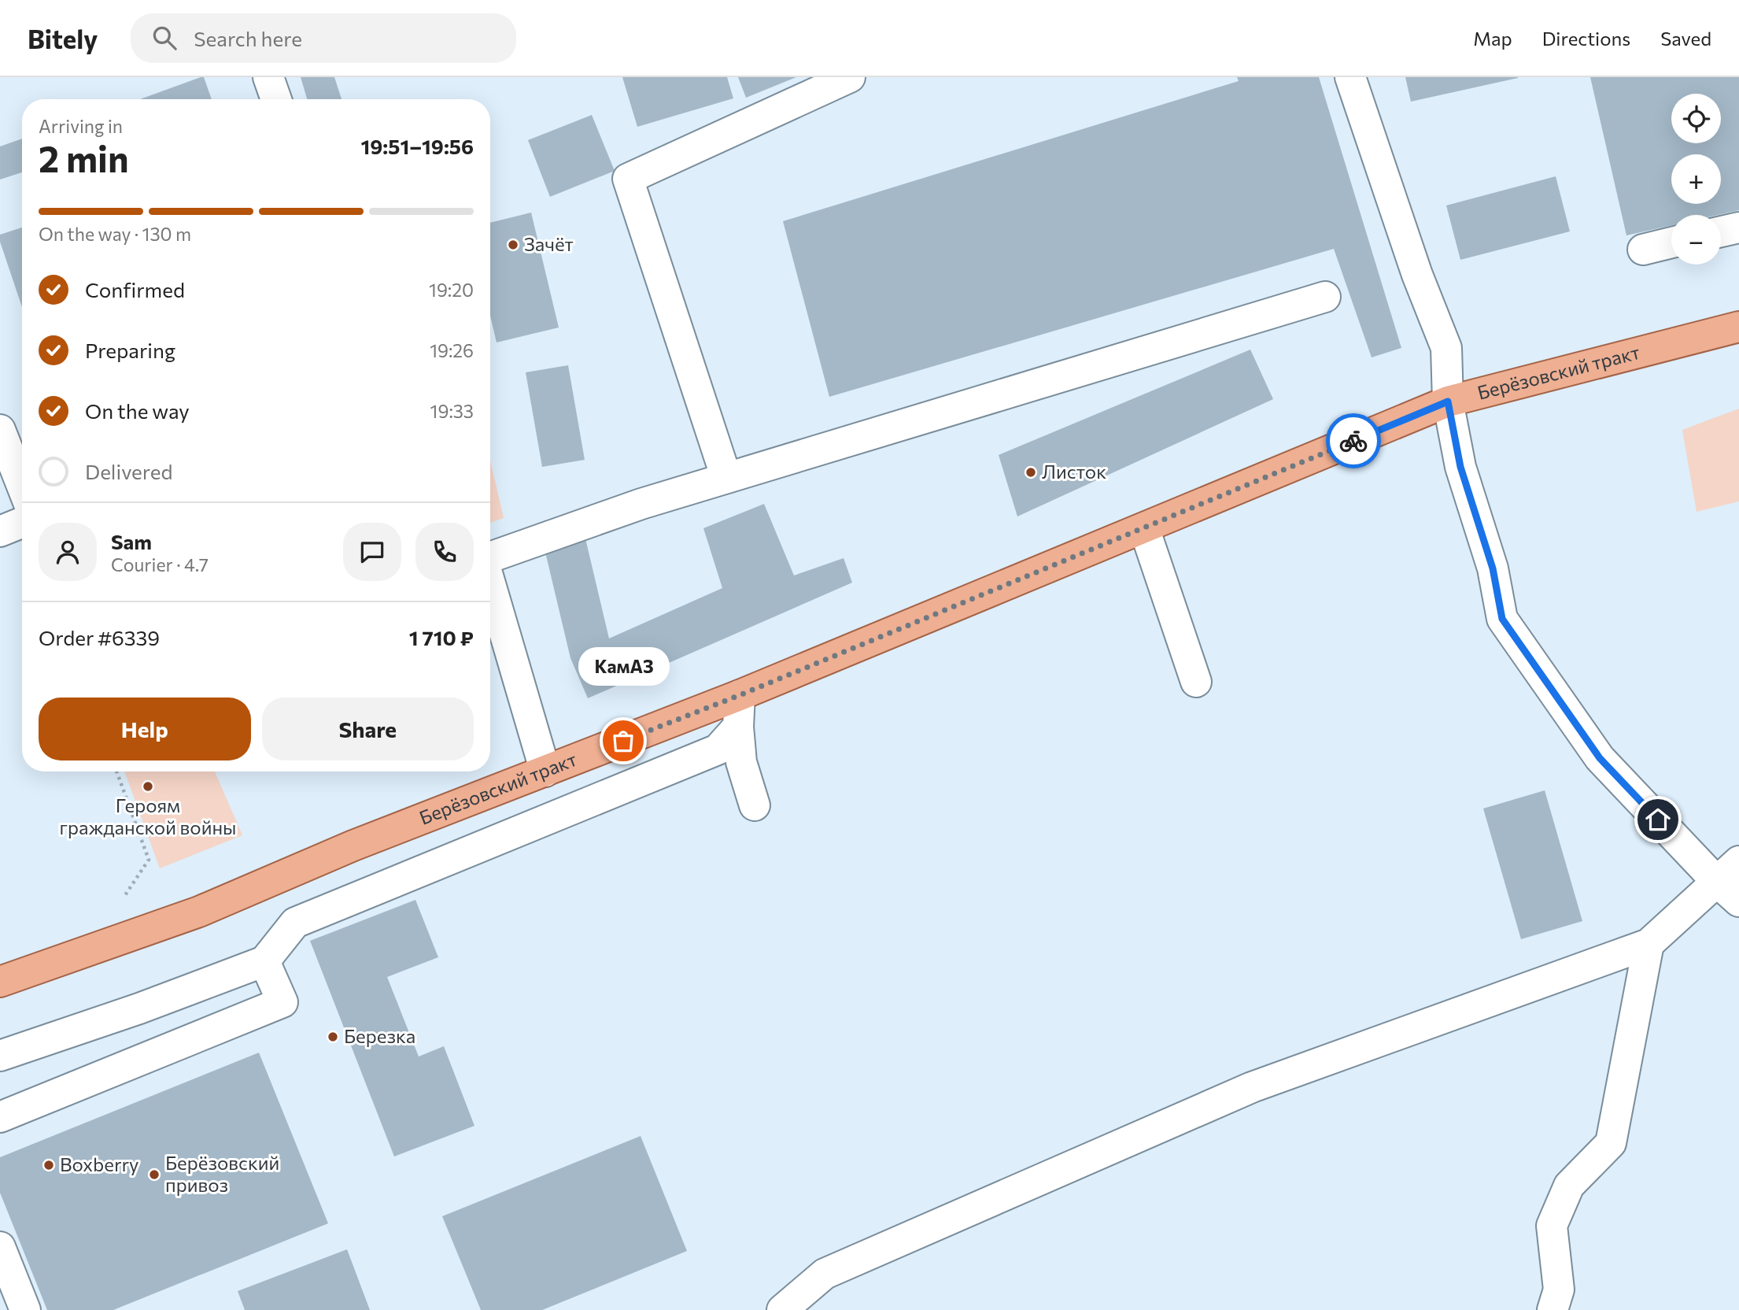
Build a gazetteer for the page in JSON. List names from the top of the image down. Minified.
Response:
{"streets":{"main road":["Берёзовский тракт"]},"places":["Зачёт","Листок","КамАЗ","Героям гражданской войны","Березка","Boxberry","Берёзовский привоз"],"page":{"header":"Bitely","search":"Search here","nav":["Map","Directions","Saved"],"map_buttons":["+","−"],"heading":["2 min","Arriving in","19:51–19:56"],"panel":["Sam","Courier · 4.7","Order #6339","1 710 ₽"],"bar":"On the way · 130 m","list":[["Confirmed","19:20"],["Preparing","19:26"],["On the way","19:33"],"Delivered"],"bubble":"КамАЗ","buttons":["Help","Share"]}}
